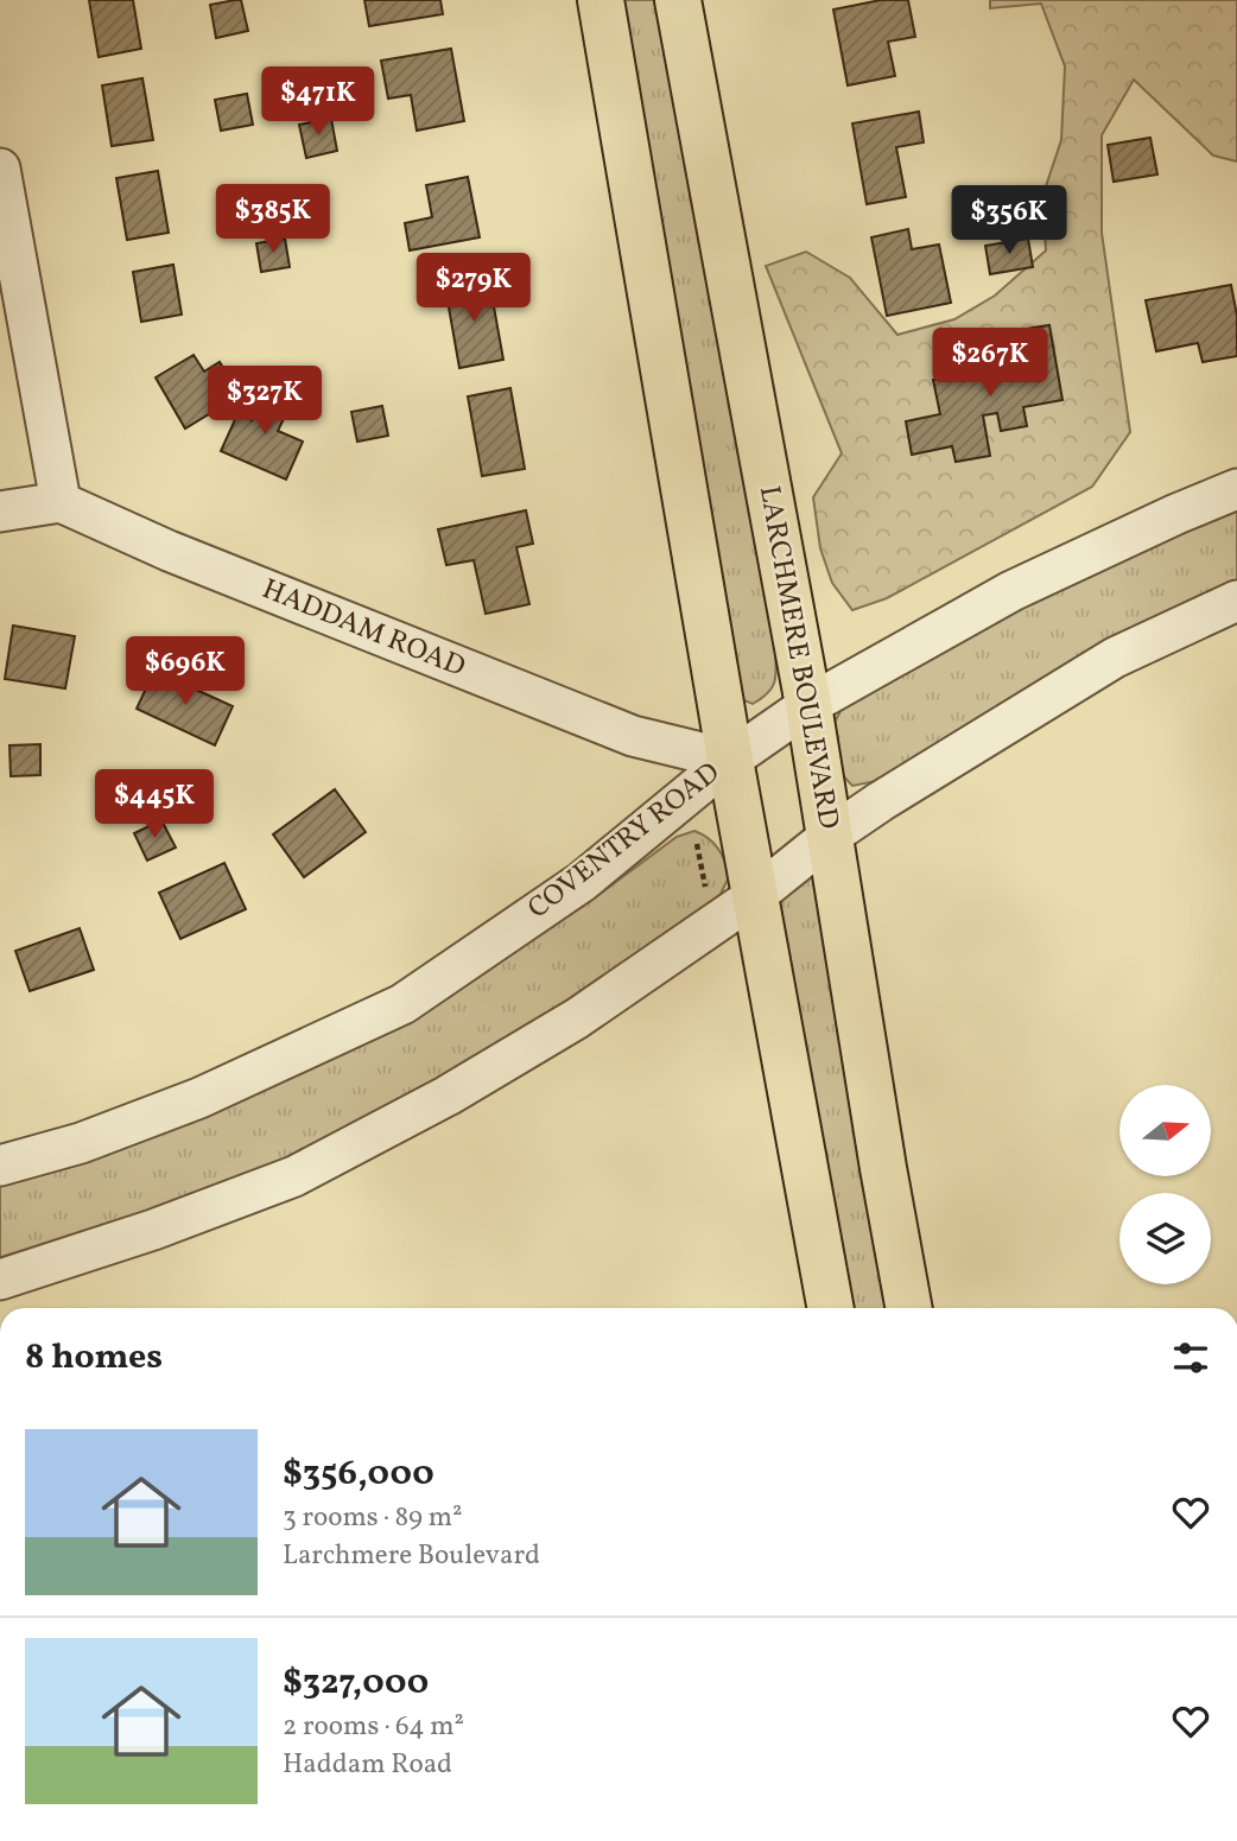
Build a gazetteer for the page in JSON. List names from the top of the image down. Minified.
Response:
{"streets":{"main road":["LARCHMERE BOULEVARD"],"street":["HADDAM ROAD","COVENTRY ROAD"]},"crossings":[["HADDAM ROAD","COVENTRY ROAD"],["LARCHMERE BOULEVARD","COVENTRY ROAD"]],"north":"right","page":{"price":["$471K","$385K","$356K","$279K","$267K","$327K","$696K","$445K"],"heading":"8 homes","list":[{"name":"$356,000","note":"3 rooms · 89 m² · Larchmere Boulevard"},{"name":"$327,000","note":"2 rooms · 64 m² · Haddam Road"}]}}
